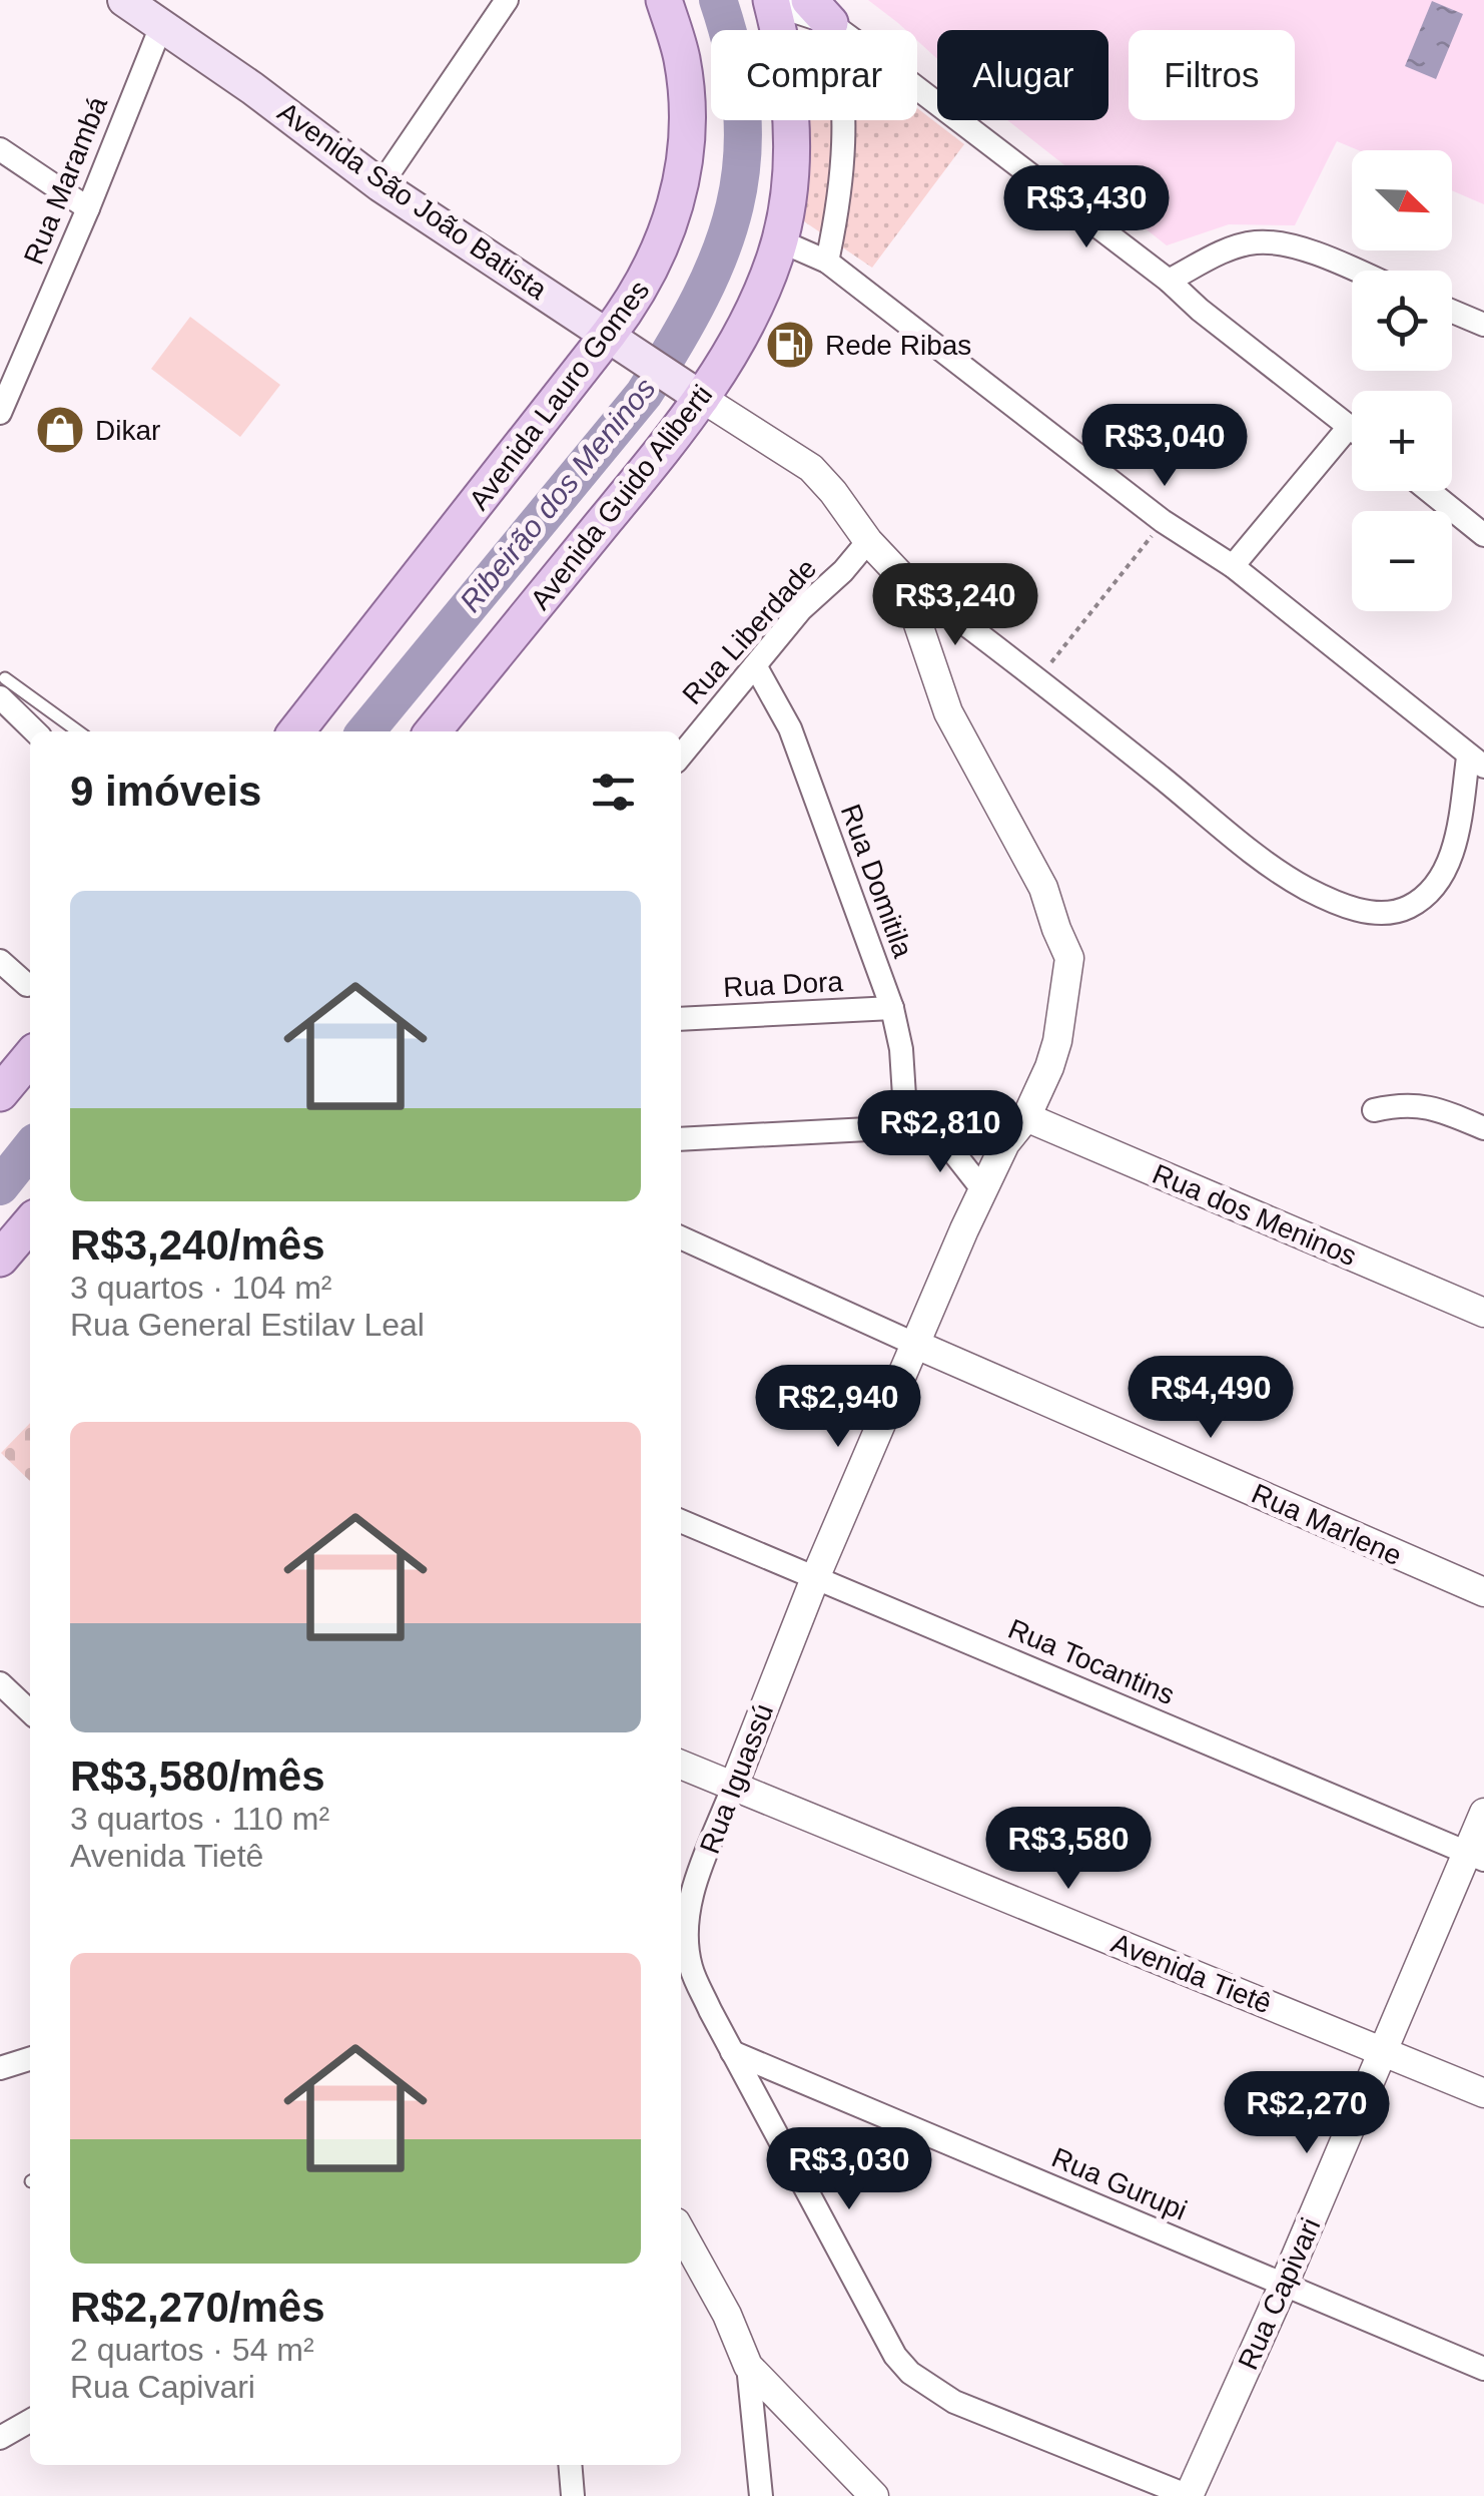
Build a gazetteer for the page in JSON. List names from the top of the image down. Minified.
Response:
{"streets":{"main road":["Avenida São João Batista","Avenida Lauro Gomes","Avenida Guido Aliberti"],"street":["Rua Marambá","Rua Liberdade","Rua Domitila","Rua Dora","Rua dos Meninos","Rua Marlene","Rua Tocantins","Rua Iguassú","Avenida Tietê","Rua Gurupi","Rua Capivari"]},"crossings":[["Rua Marambá","Avenida São João Batista"],["Avenida São João Batista","Avenida Lauro Gomes"],["Avenida São João Batista","Avenida Guido Aliberti"],["Rua Liberdade","Rua Domitila"],["Rua Domitila","Rua Dora"],["Rua dos Meninos","Rua Iguassú"],["Rua Marlene","Rua Iguassú"],["Rua Tocantins","Rua Iguassú"],["Rua Tocantins","Rua Capivari"],["Rua Iguassú","Avenida Tietê"],["Rua Iguassú","Rua Gurupi"],["Rua Iguassú","Rua Capivari"],["Avenida Tietê","Rua Capivari"],["Rua Gurupi","Rua Capivari"]],"water":["Ribeirão dos Meninos"],"places":{"fuel station":["Rede Ribas"],"shop":["Dikar"]},"north":"bottom right","page":{"chip":["Comprar","Alugar","Filtros"],"map_buttons":["+","−"],"price":["R$3,430","R$3,040","R$3,240","R$2,810","R$4,490","R$2,940","R$3,580","R$2,270","R$3,030"],"heading":"9 imóveis","list":[{"name":"R$3,240/mês","note":"3 quartos · 104 m² · Rua General Estilav Leal"},{"name":"R$3,580/mês","note":"3 quartos · 110 m² · Avenida Tietê"},{"name":"R$2,270/mês","note":"2 quartos · 54 m² · Rua Capivari"}]}}
